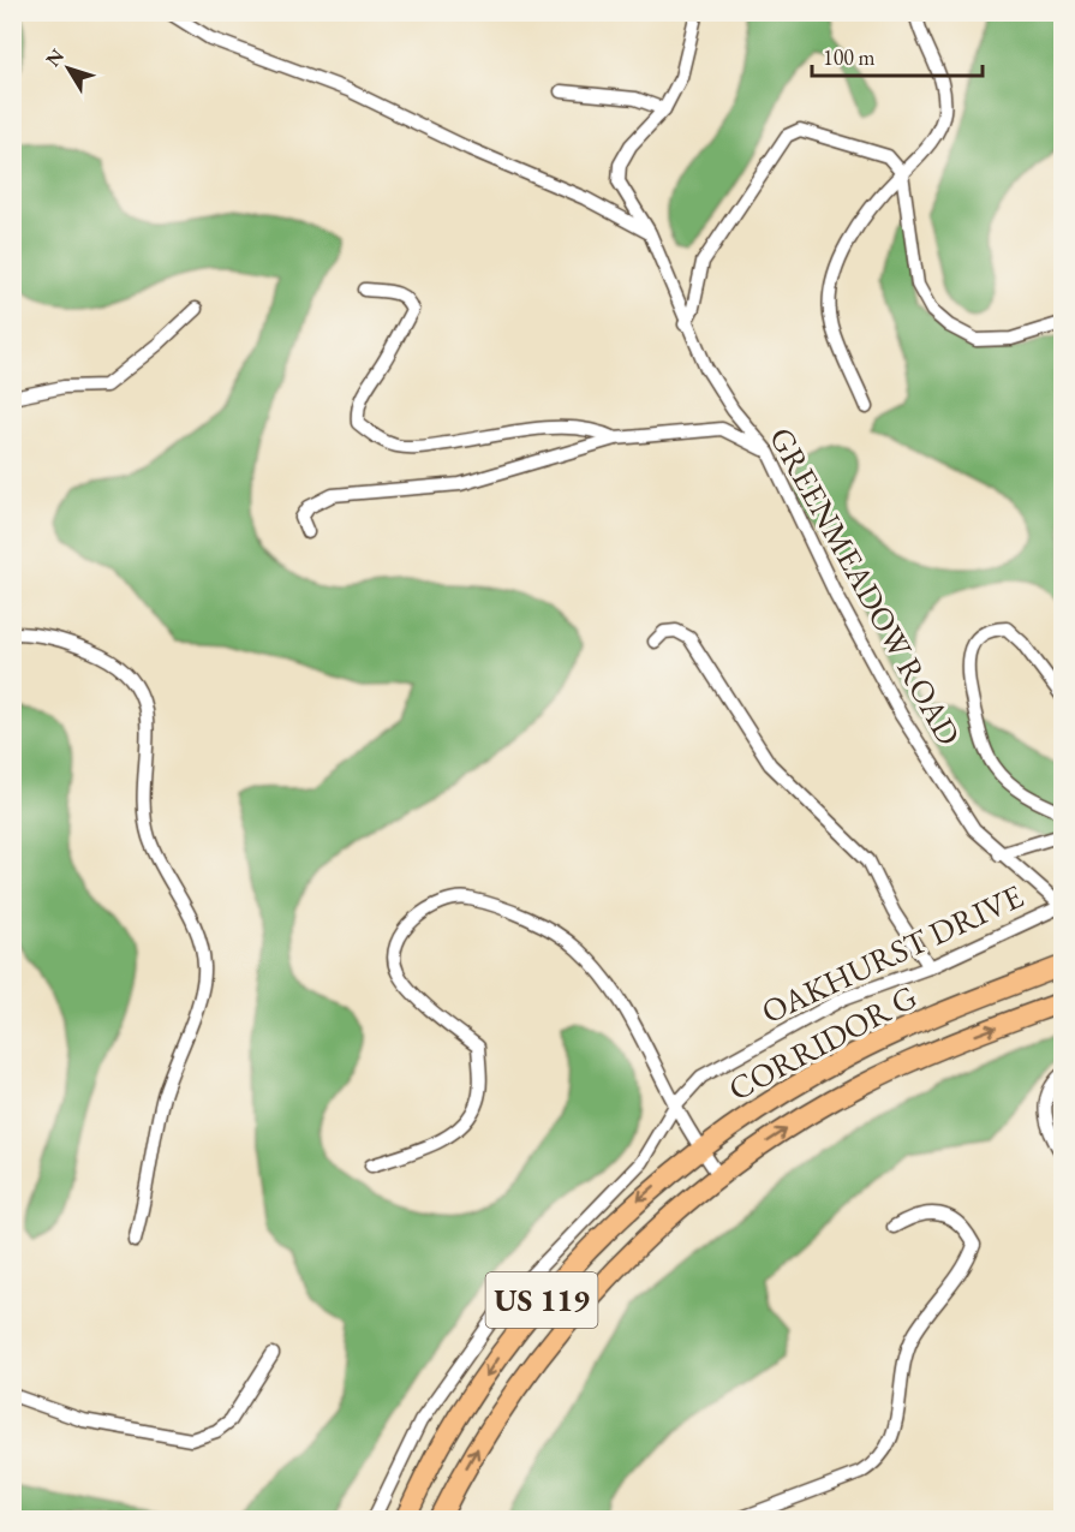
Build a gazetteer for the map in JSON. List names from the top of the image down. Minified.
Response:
{"streets":{"highway":["CORRIDOR G","US 119"],"street":["GREENMEADOW ROAD","OAKHURST DRIVE"]},"crossings":[["GREENMEADOW ROAD","OAKHURST DRIVE"],["CORRIDOR G","US 119"]],"scale_bar":"100 m","north":"top left"}
